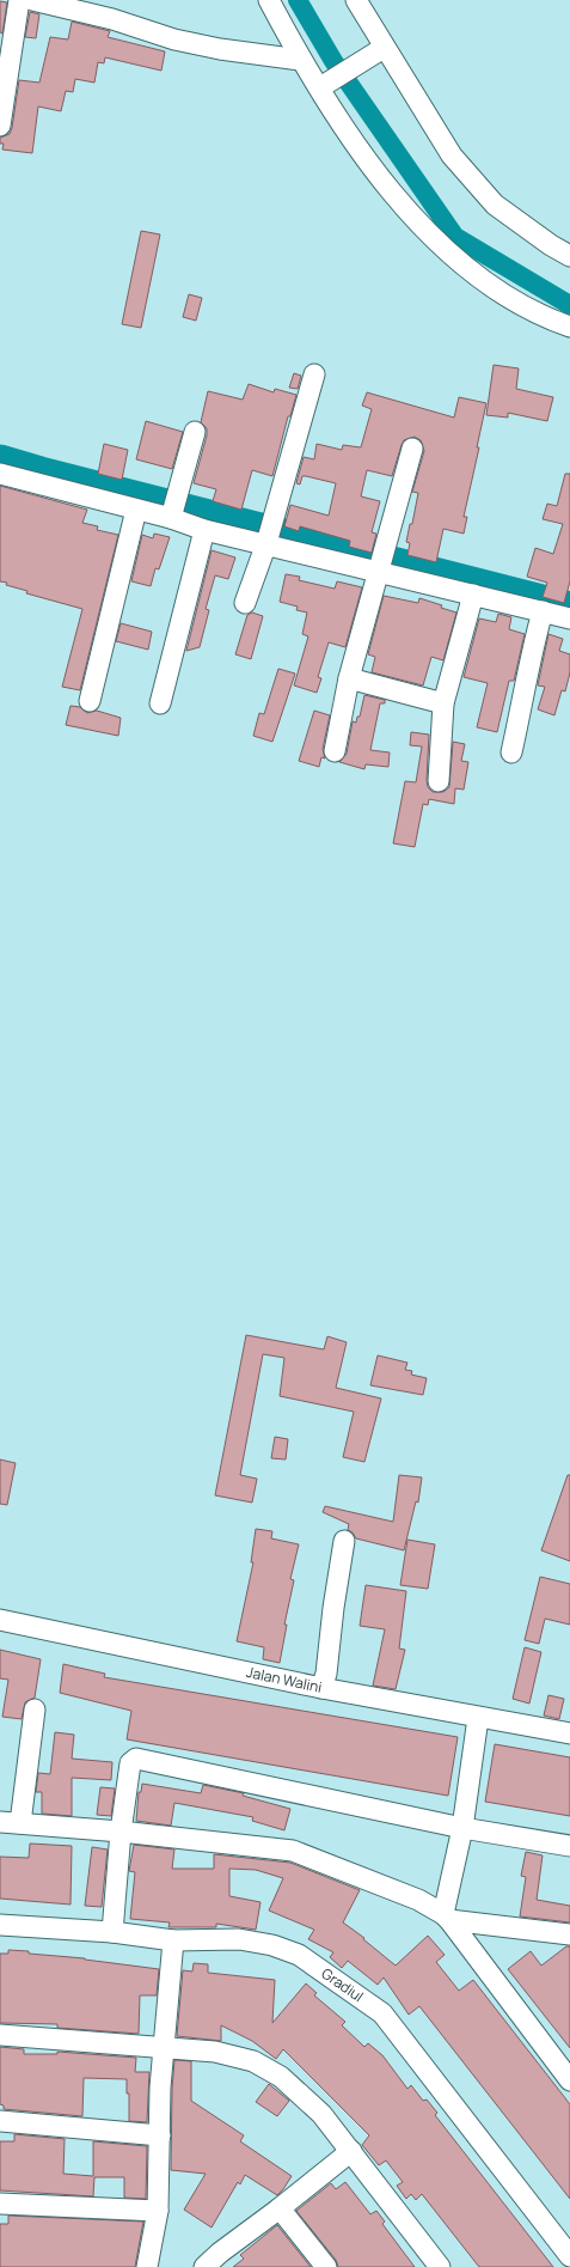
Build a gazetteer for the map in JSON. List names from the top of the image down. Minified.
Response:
{"streets":{"street":["Jalan Walini","Gradiul"]}}
